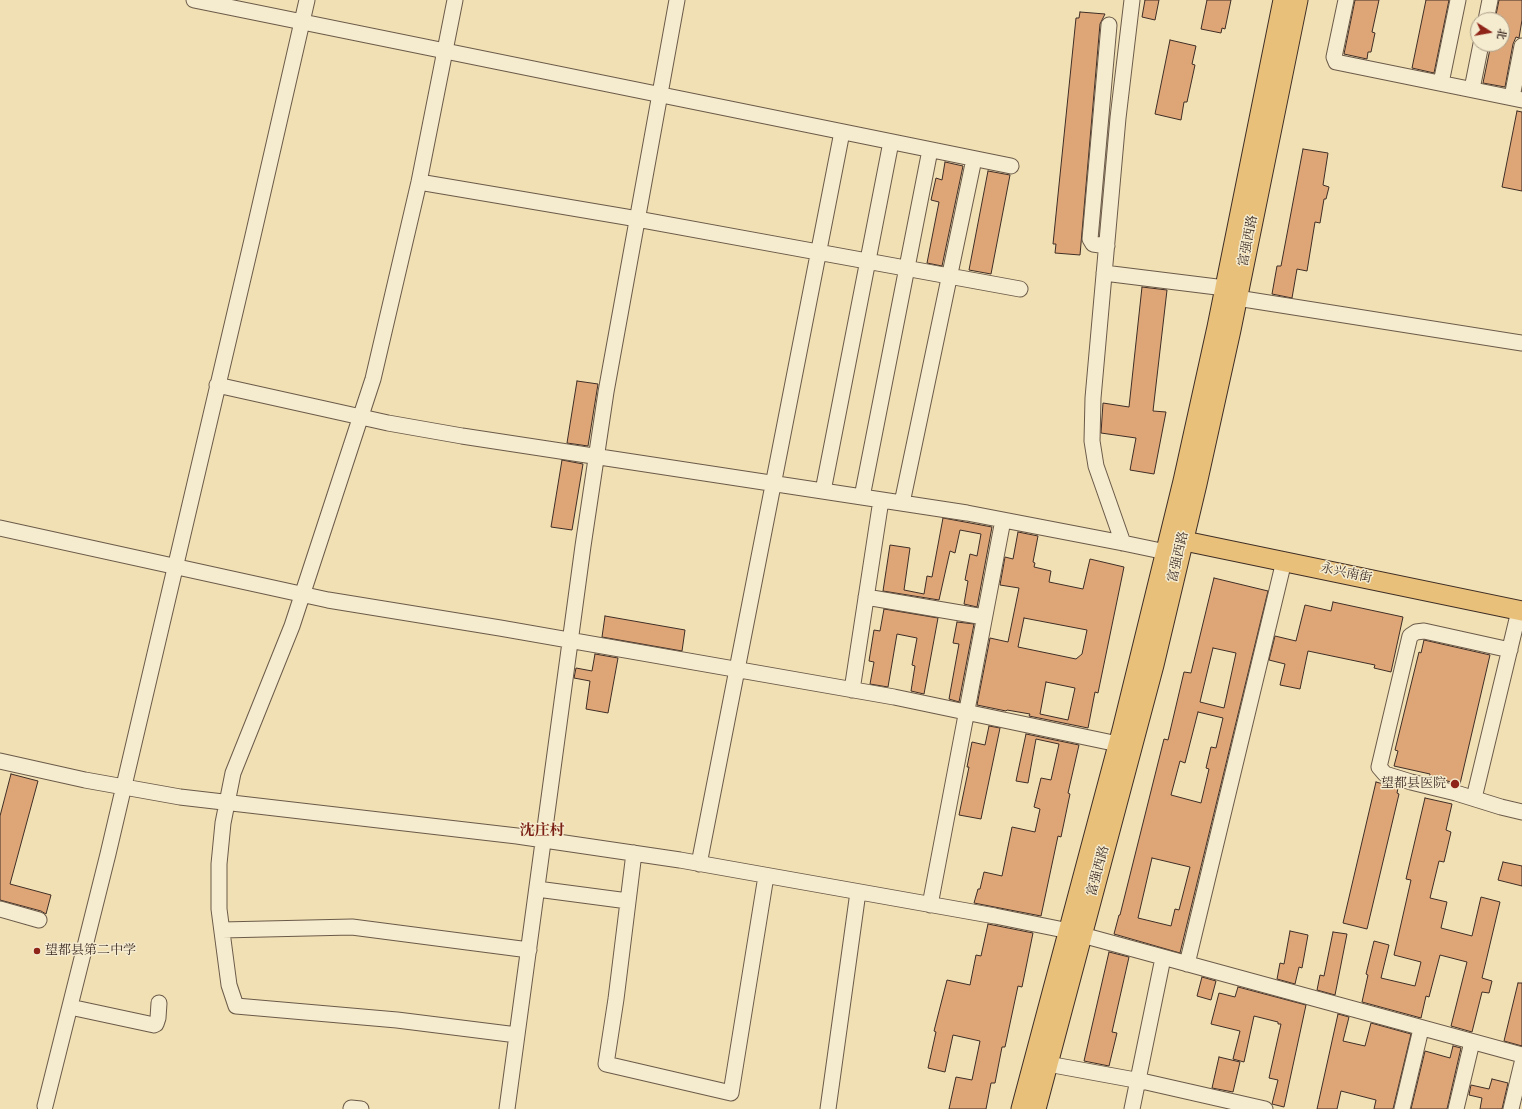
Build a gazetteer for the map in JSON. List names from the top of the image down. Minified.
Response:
{"streets":{"main road":["富强西路","永兴南街"]},"crossings":[["富强西路","永兴南街"]],"districts":["沈庄村"],"places":["望都县医院","望都县第二中学"],"north":"right"}
